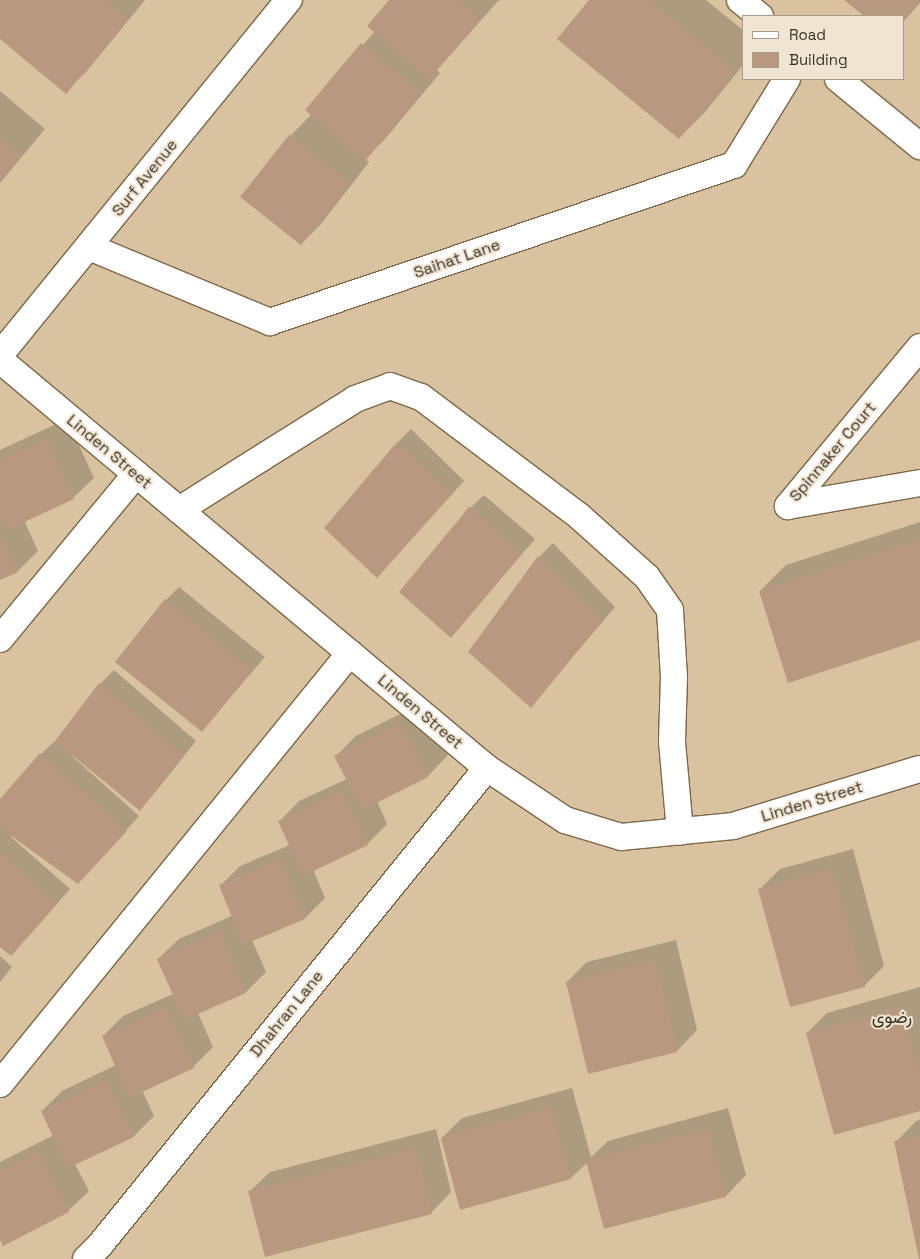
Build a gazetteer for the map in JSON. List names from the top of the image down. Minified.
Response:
{"streets":{"street":["Surf Avenue","Saihat Lane","Linden Street","Spinnaker Court","Dhahran Lane"]},"crossings":[["Surf Avenue","Saihat Lane"],["Linden Street","Dhahran Lane"]],"districts":["رضوى"],"legend":["Road","Building"]}
